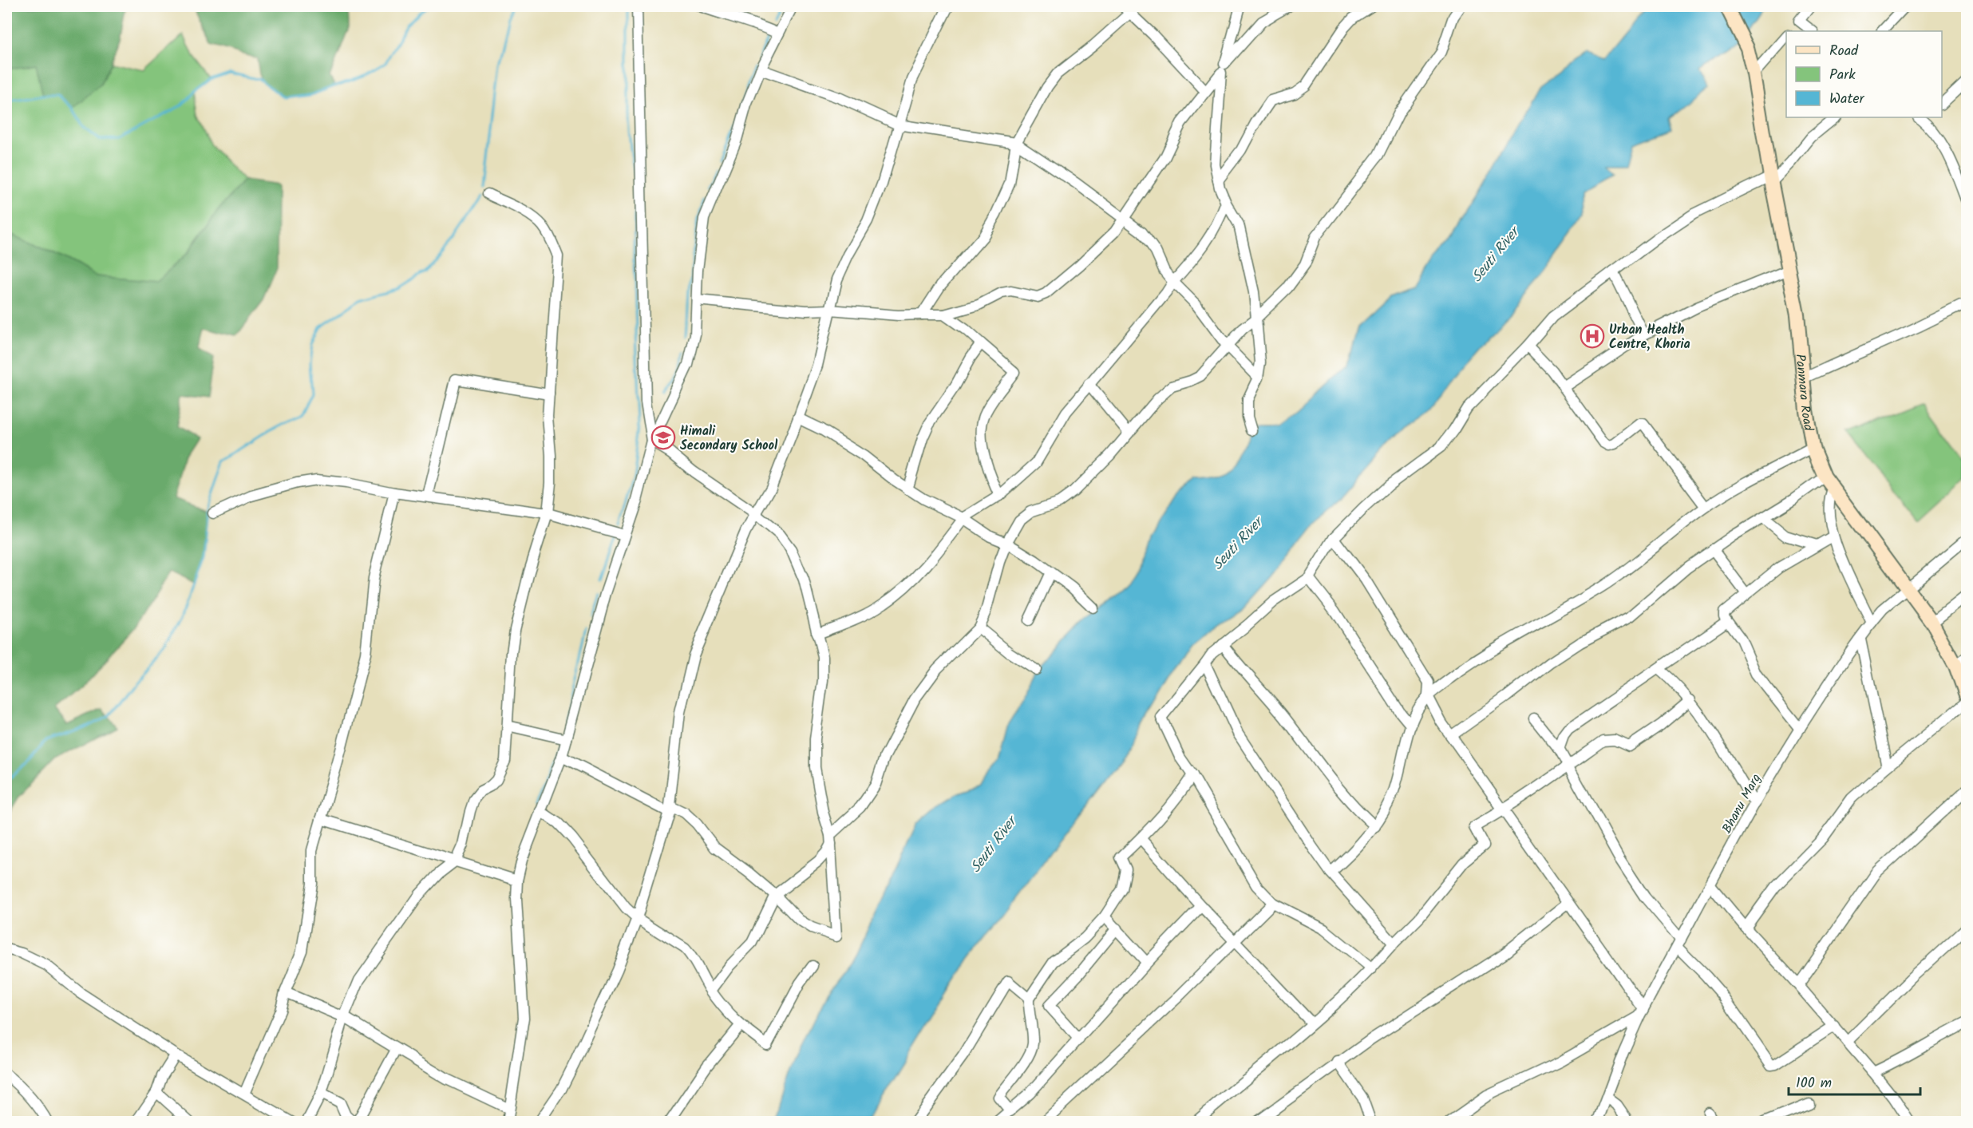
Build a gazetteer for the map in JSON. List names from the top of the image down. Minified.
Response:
{"streets":{"street":["Panmara Road","Bhanu Marg"]},"crossings":[["Panmara Road","Bhanu Marg"]],"water":["Seuti River"],"places":{"hospital":["Urban Health Centre, Khoria"],"school or university":["Himali Secondary School"]},"legend":["Road","Park","Water"],"scale_bar":"100 m"}
